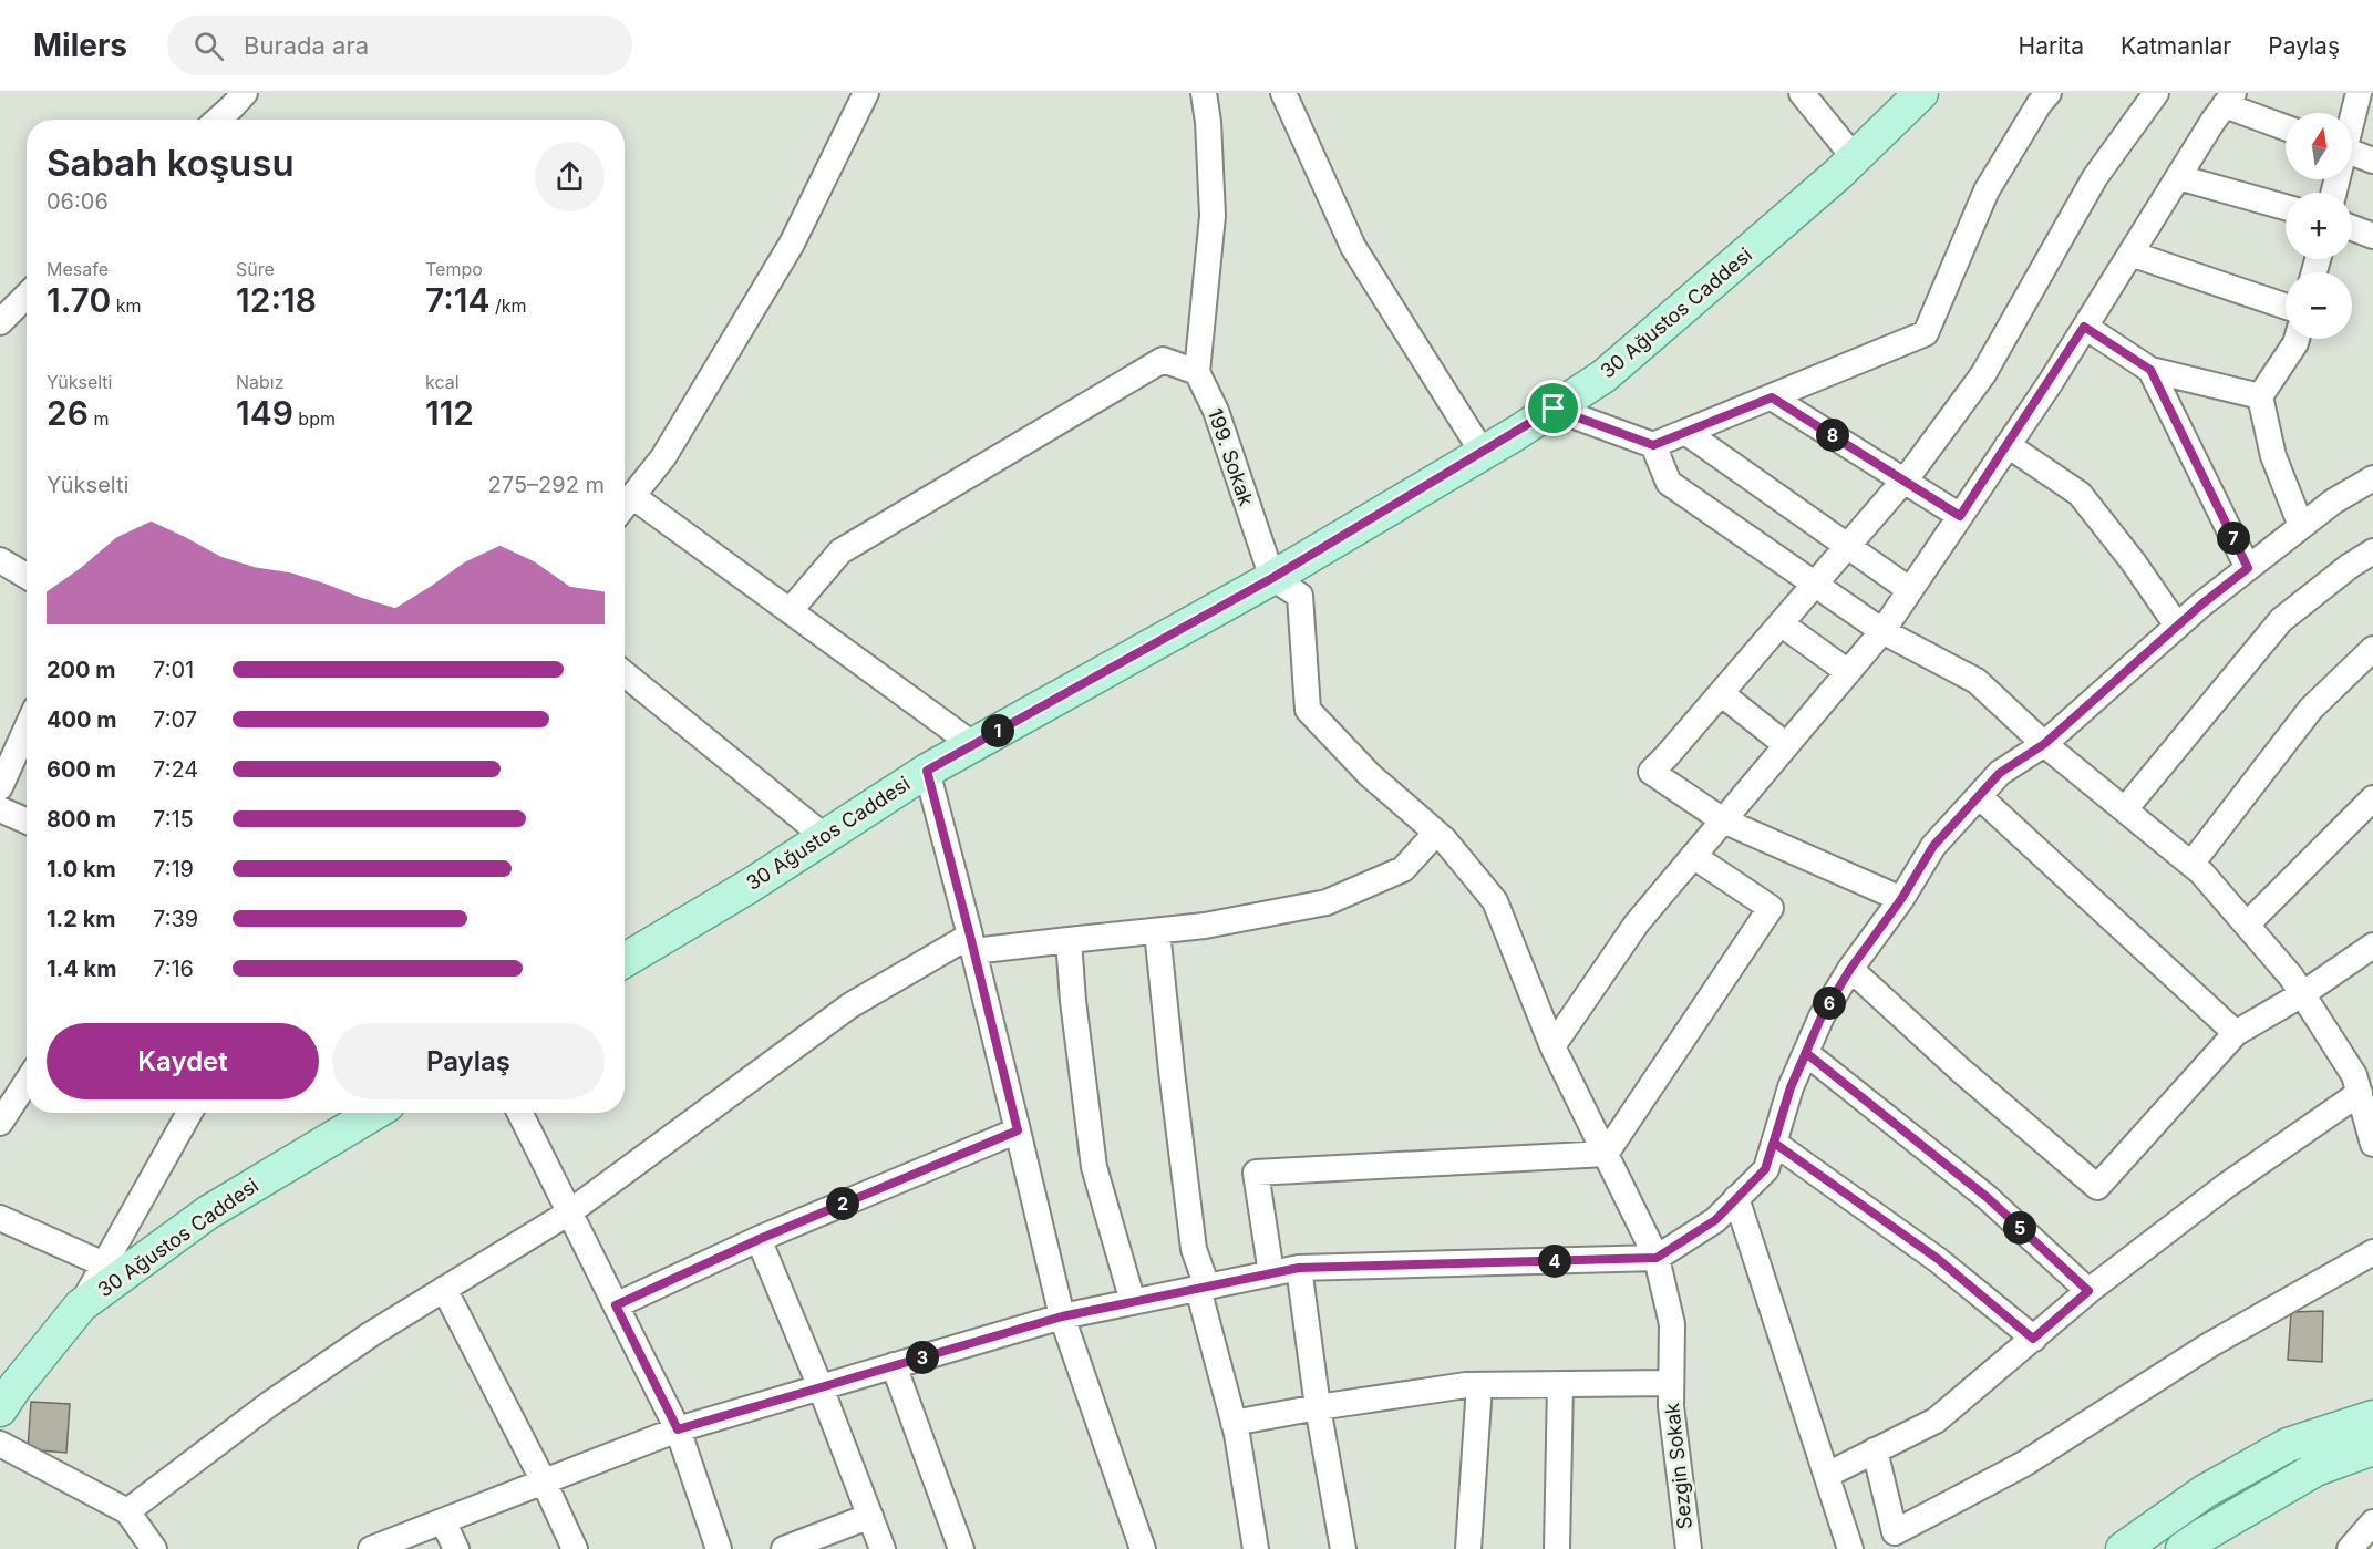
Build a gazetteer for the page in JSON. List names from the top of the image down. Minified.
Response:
{"streets":{"main road":["30 Ağustos Caddesi"],"street":["199. Sokak","Sezgin Sokak"]},"crossings":[["30 Ağustos Caddesi","199. Sokak"],["30 Ağustos Caddesi","Sezgin Sokak"],["199. Sokak","Sezgin Sokak"]],"north":"top","page":{"header":"Milers","search":"Burada ara","nav":["Harita","Katmanlar","Paylaş"],"map_buttons":["+","−"],"heading":["Sabah koşusu","06:06"],"stats":[["Mesafe","1.70 km"],["Süre","12:18"],["Tempo","7:14 /km"],["Yükselti","26 m"],["Nabız","149 bpm"],["kcal","112"]],"pins":["8","7","1","6","2","5","4","3"],"chart":["Yükselti","275–292 m"],"list":[{"name":"200 m","note":"7:01"},{"name":"400 m","note":"7:07"},{"name":"600 m","note":"7:24"},{"name":"800 m","note":"7:15"},{"name":"1.0 km","note":"7:19"},{"name":"1.2 km","note":"7:39"},{"name":"1.4 km","note":"7:16"}],"buttons":["Kaydet","Paylaş"]}}
